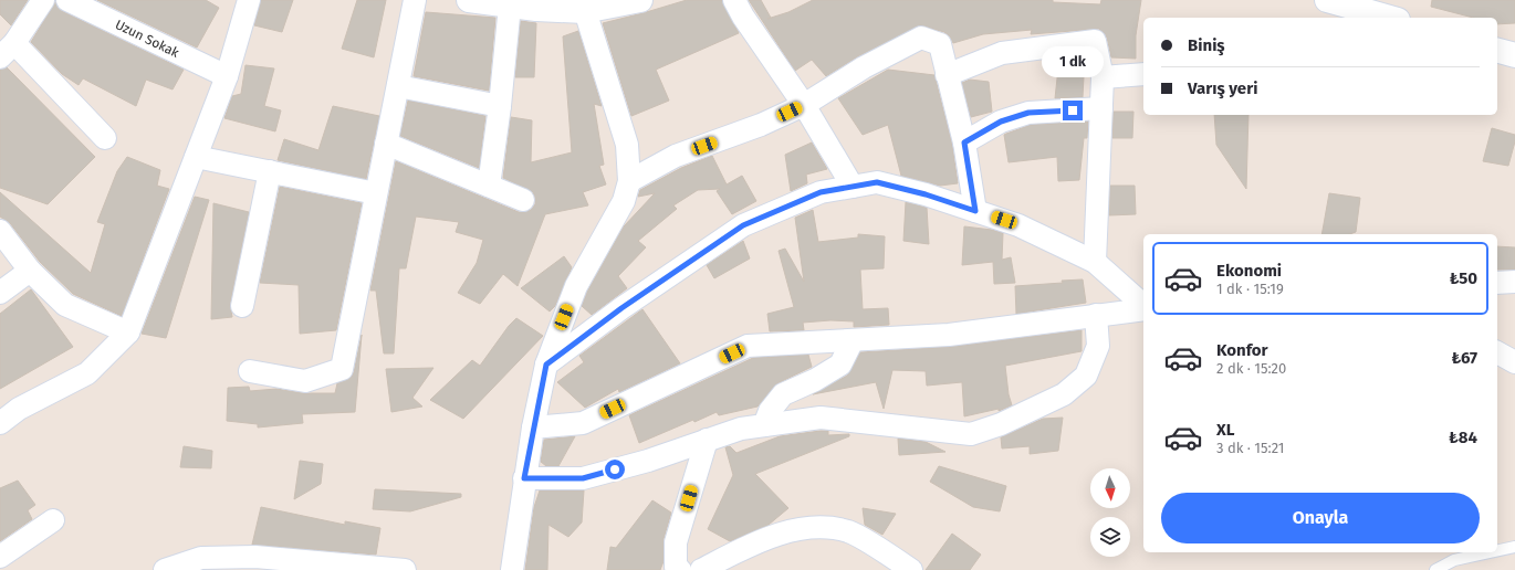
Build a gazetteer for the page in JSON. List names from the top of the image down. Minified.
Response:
{"streets":{"street":["Uzun Sokak"]},"north":"bottom","page":{"banner":["Biniş","Varış yeri"],"bubble":"1 dk","list":[{"name":"Ekonomi","note":"1 dk · 15:19","value":"₺50"},{"name":"Konfor","note":"2 dk · 15:20","value":"₺67"},{"name":"XL","note":"3 dk · 15:21","value":"₺84"}],"buttons":"Onayla"}}
